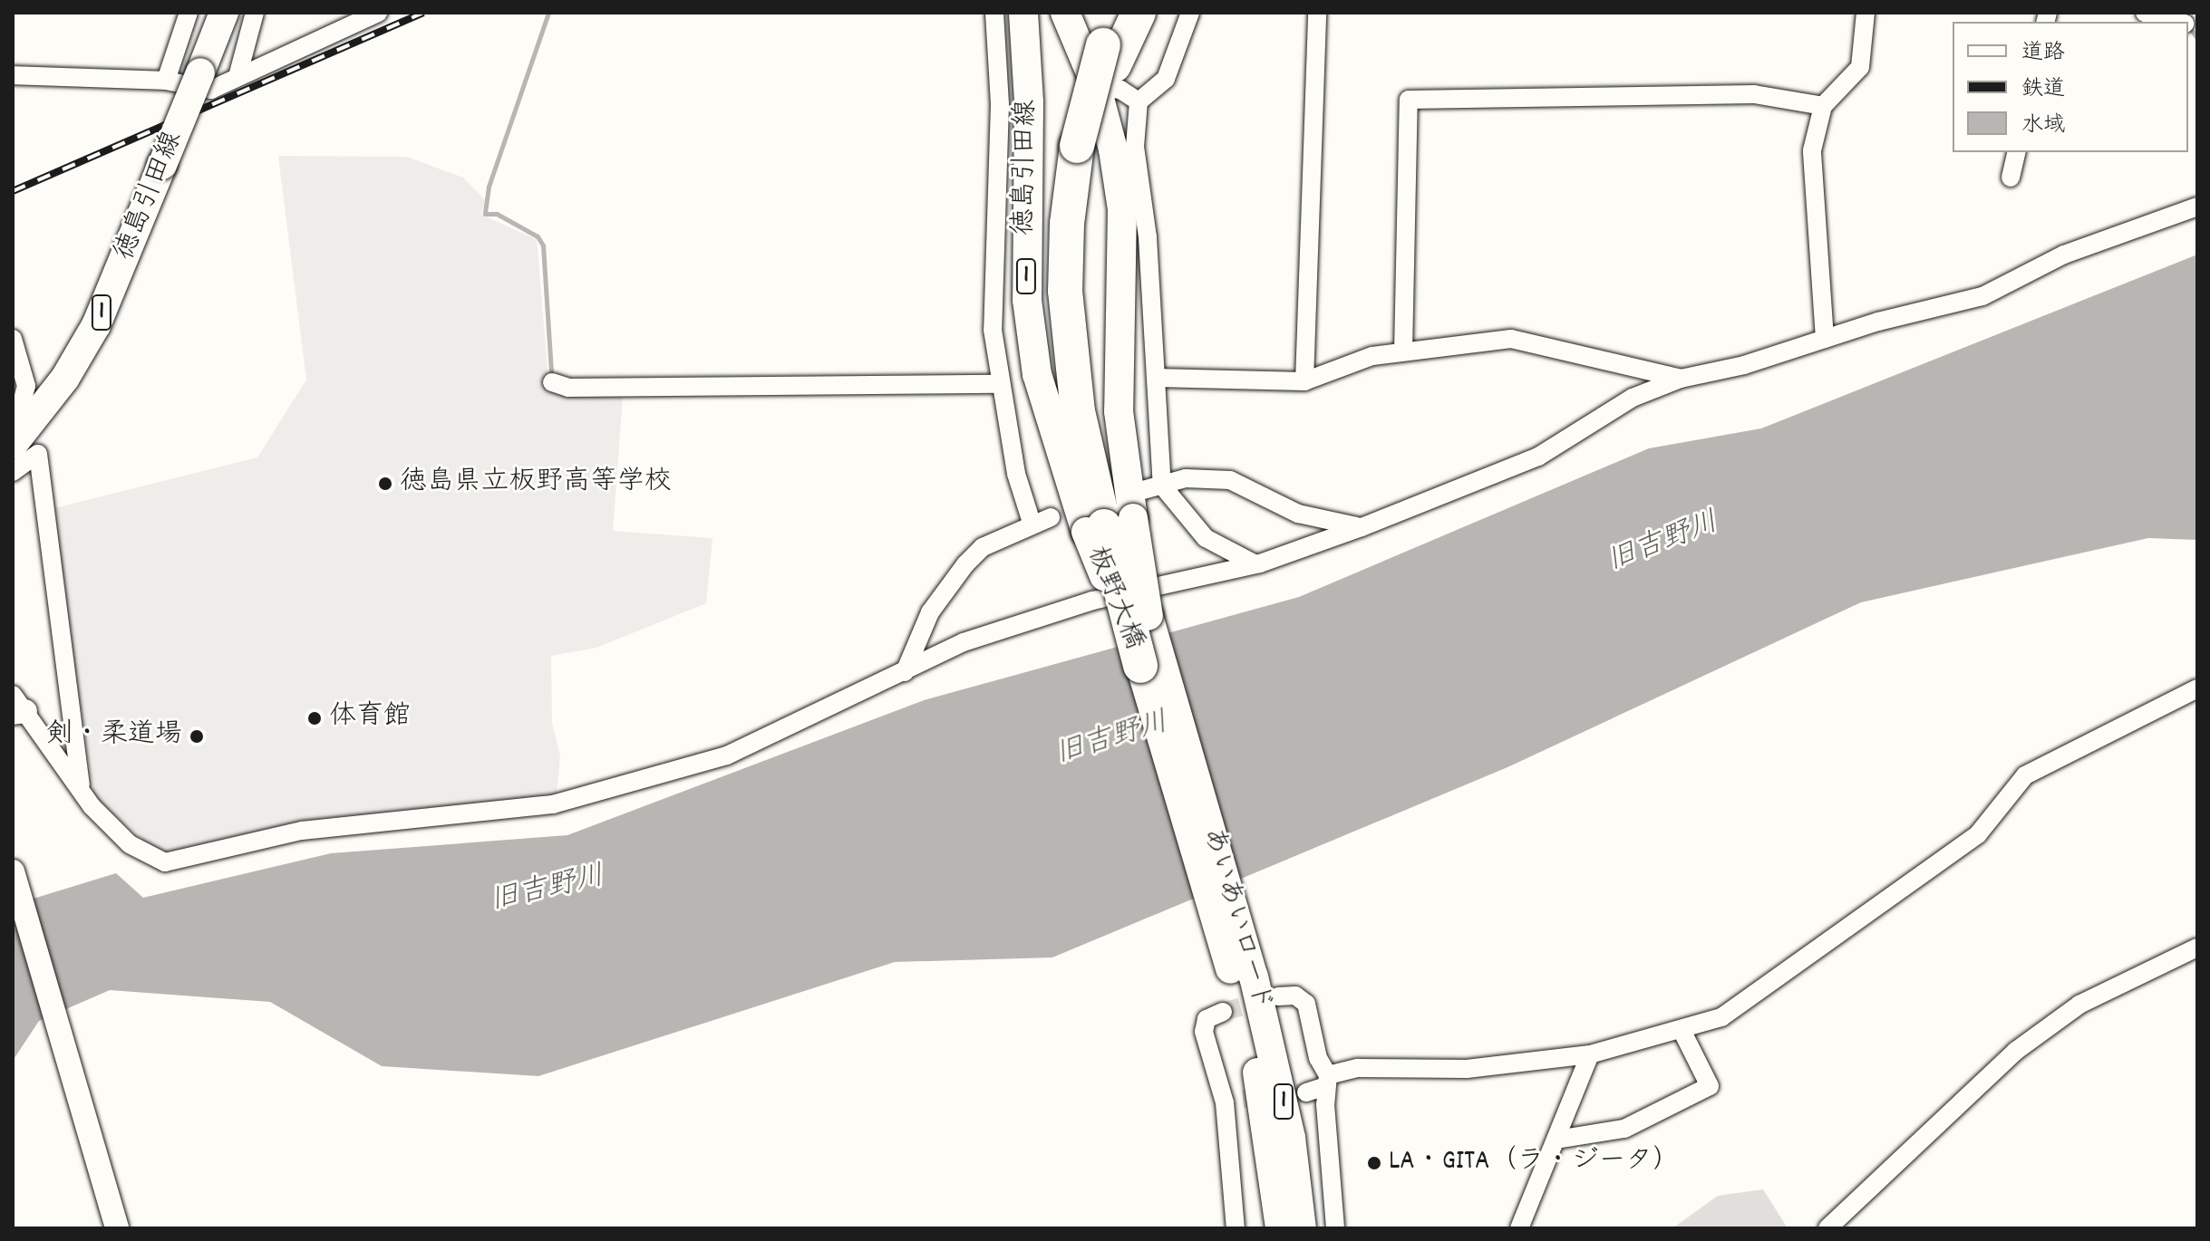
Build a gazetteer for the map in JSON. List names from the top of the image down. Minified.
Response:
{"streets":{"main road":["徳島引田線","1","あいあいロード"]},"water":["旧吉野川"],"places":["徳島県立板野高等学校","体育館","剣・柔道場","LA・GITA（ラ・ジータ）"],"legend":["道路","鉄道","水域"]}
